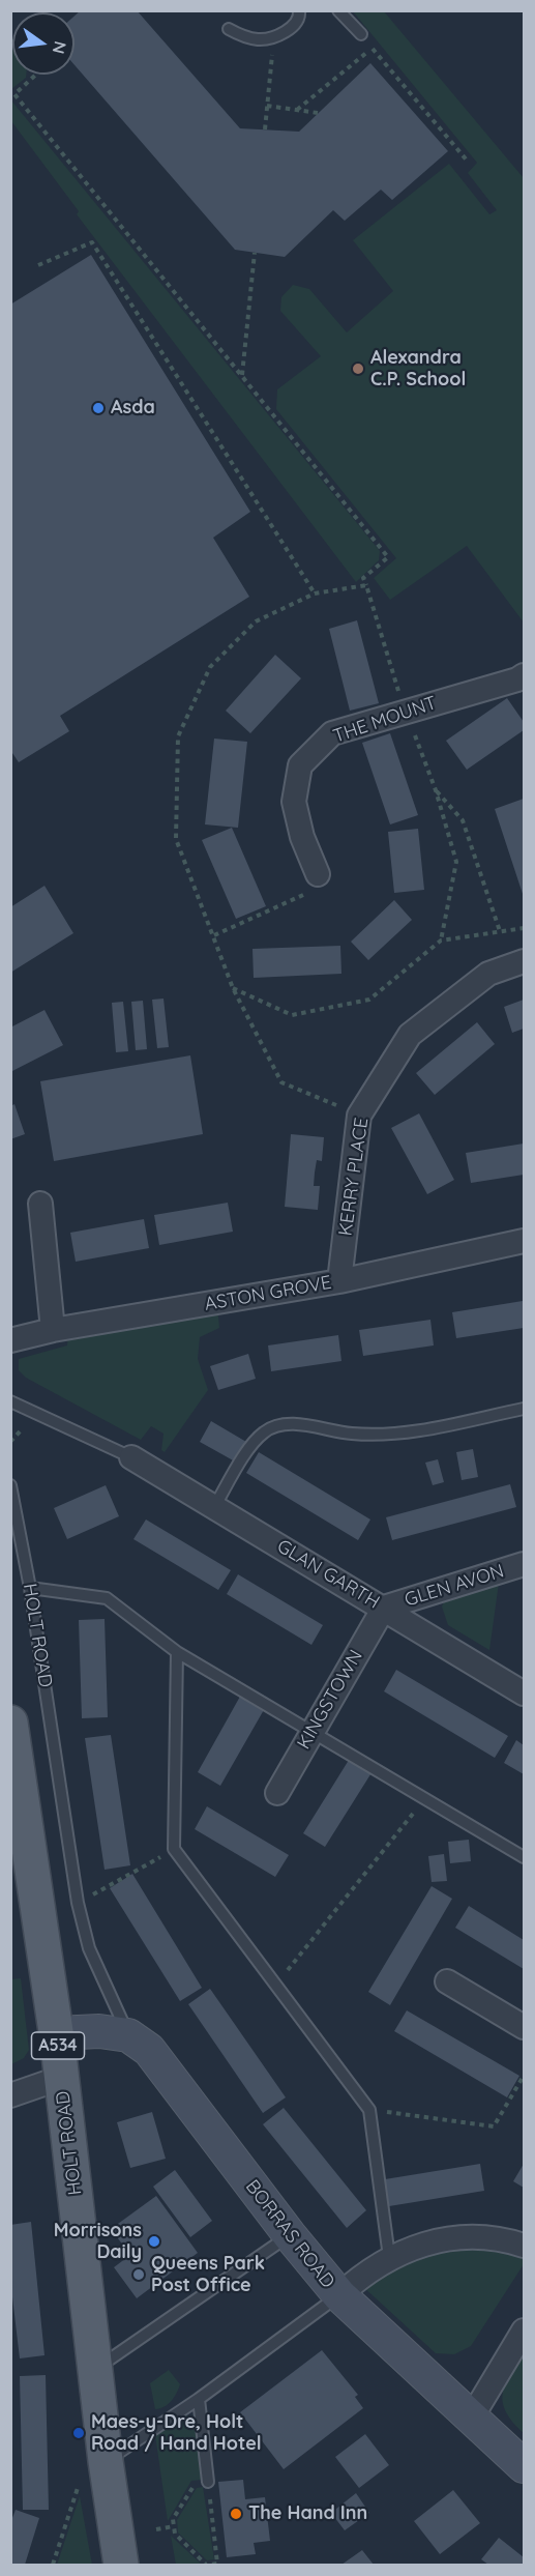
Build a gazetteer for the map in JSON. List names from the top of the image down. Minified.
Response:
{"streets":{"main road":["HOLT ROAD","A534"],"street":["THE MOUNT","KERRY PLACE","ASTON GROVE","GLAN GARTH","GLEN AVON","KINGSTOWN","BORRAS ROAD"]},"crossings":[["KERRY PLACE","ASTON GROVE"],["GLAN GARTH","GLEN AVON"],["GLAN GARTH","KINGSTOWN"],["GLEN AVON","KINGSTOWN"],["HOLT ROAD","BORRAS ROAD"]],"places":["Alexandra C.P. School","Asda","Morrisons Daily","Queens Park Post Office","Maes-y-Dre, Holt Road / Hand Hotel","The Hand Inn"],"north":"right"}
